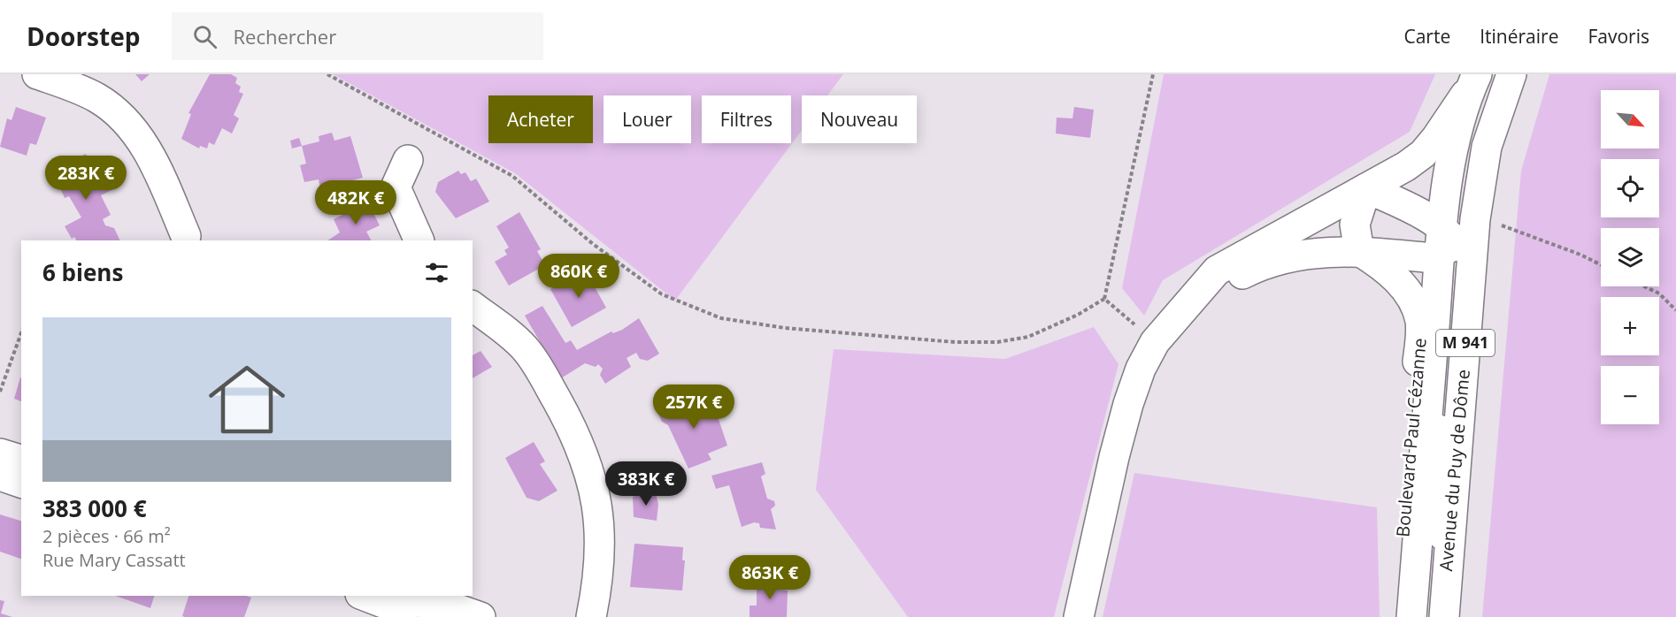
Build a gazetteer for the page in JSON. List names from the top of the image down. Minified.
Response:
{"streets":{"street":["M 941","Boulevard Paul Cézanne","Avenue du Puy de Dôme"]},"north":"bottom right","page":{"header":"Doorstep","search":"Rechercher","nav":["Carte","Itinéraire","Favoris"],"map_buttons":["+","−"],"chip":["Acheter","Louer","Filtres","Nouveau"],"price":["283K €","482K €","860K €","257K €","383K €","863K €"],"heading":"6 biens","list":[{"name":"383 000 €","note":"2 pièces · 66 m² · Rue Mary Cassatt"}]}}
